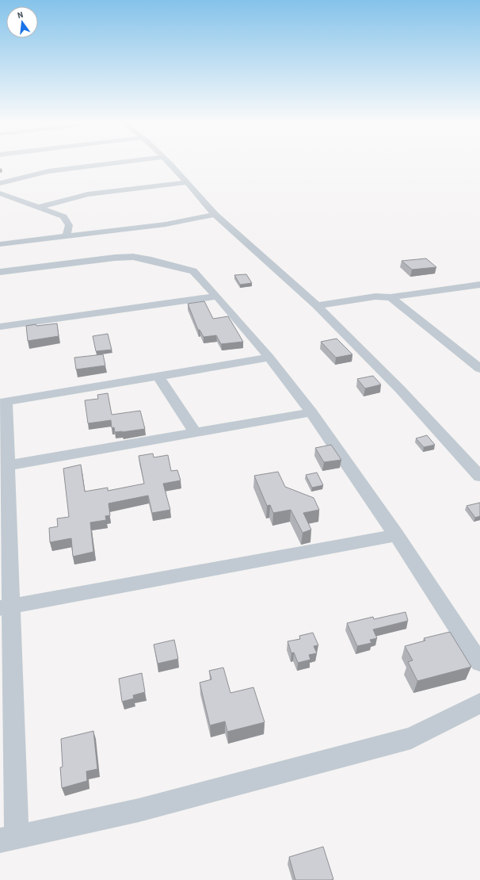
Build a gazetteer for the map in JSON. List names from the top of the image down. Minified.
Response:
{"north":"top"}
